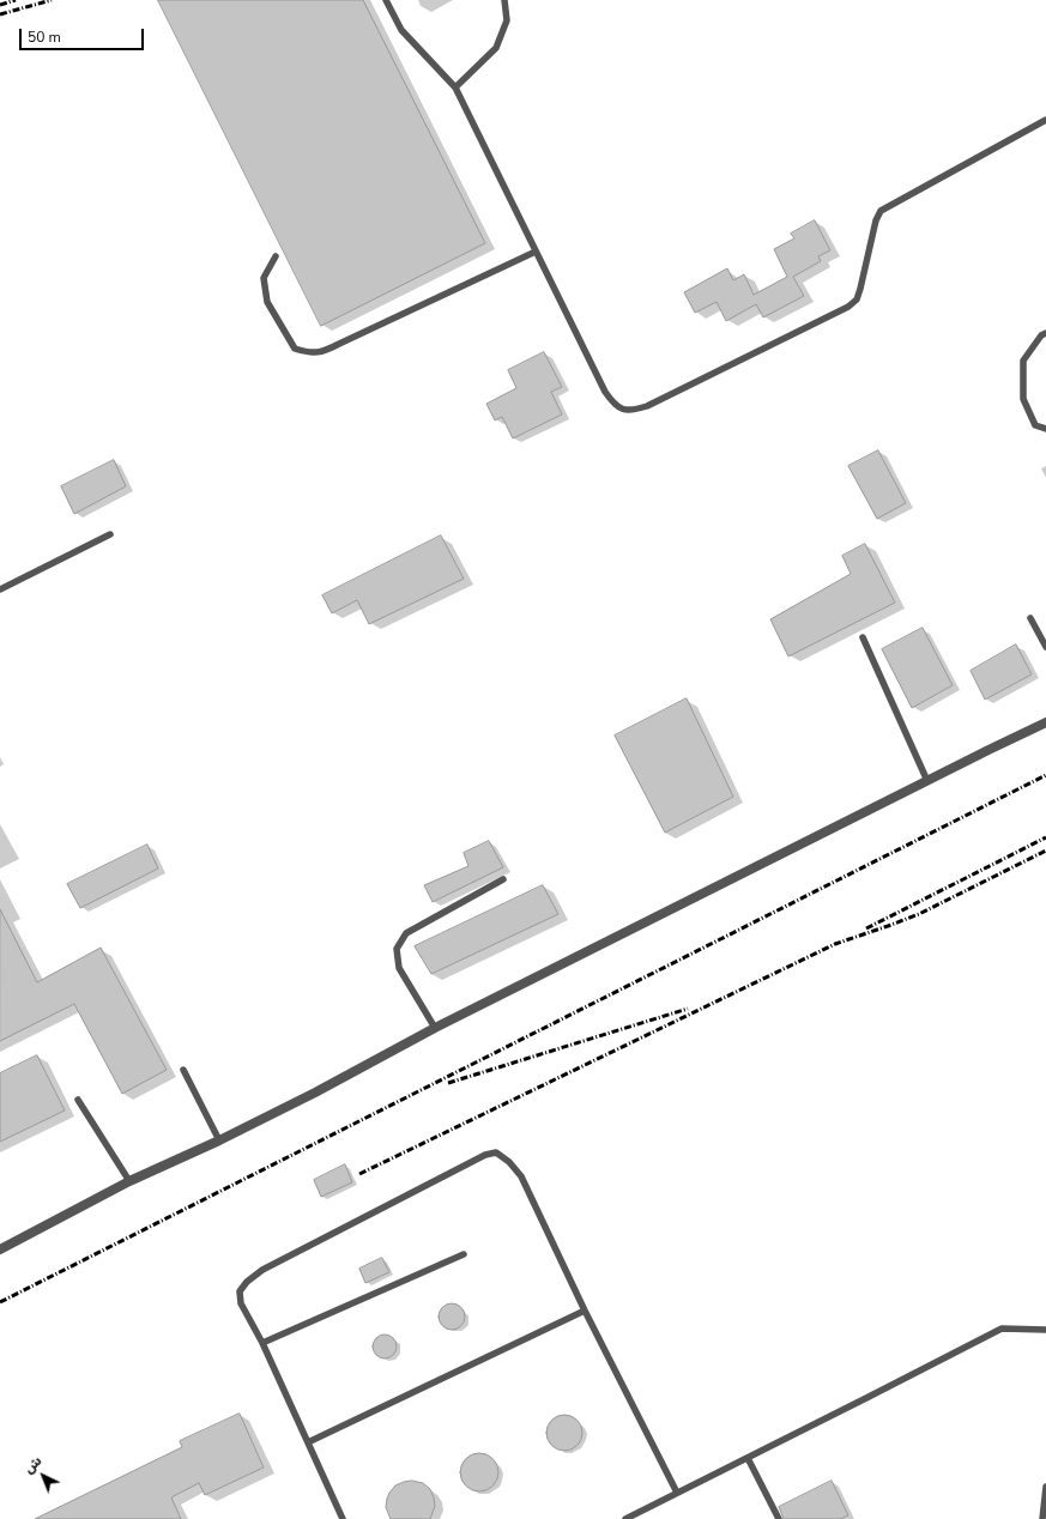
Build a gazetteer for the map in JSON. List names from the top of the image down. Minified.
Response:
{"scale_bar":"50 m","north":"top left"}
